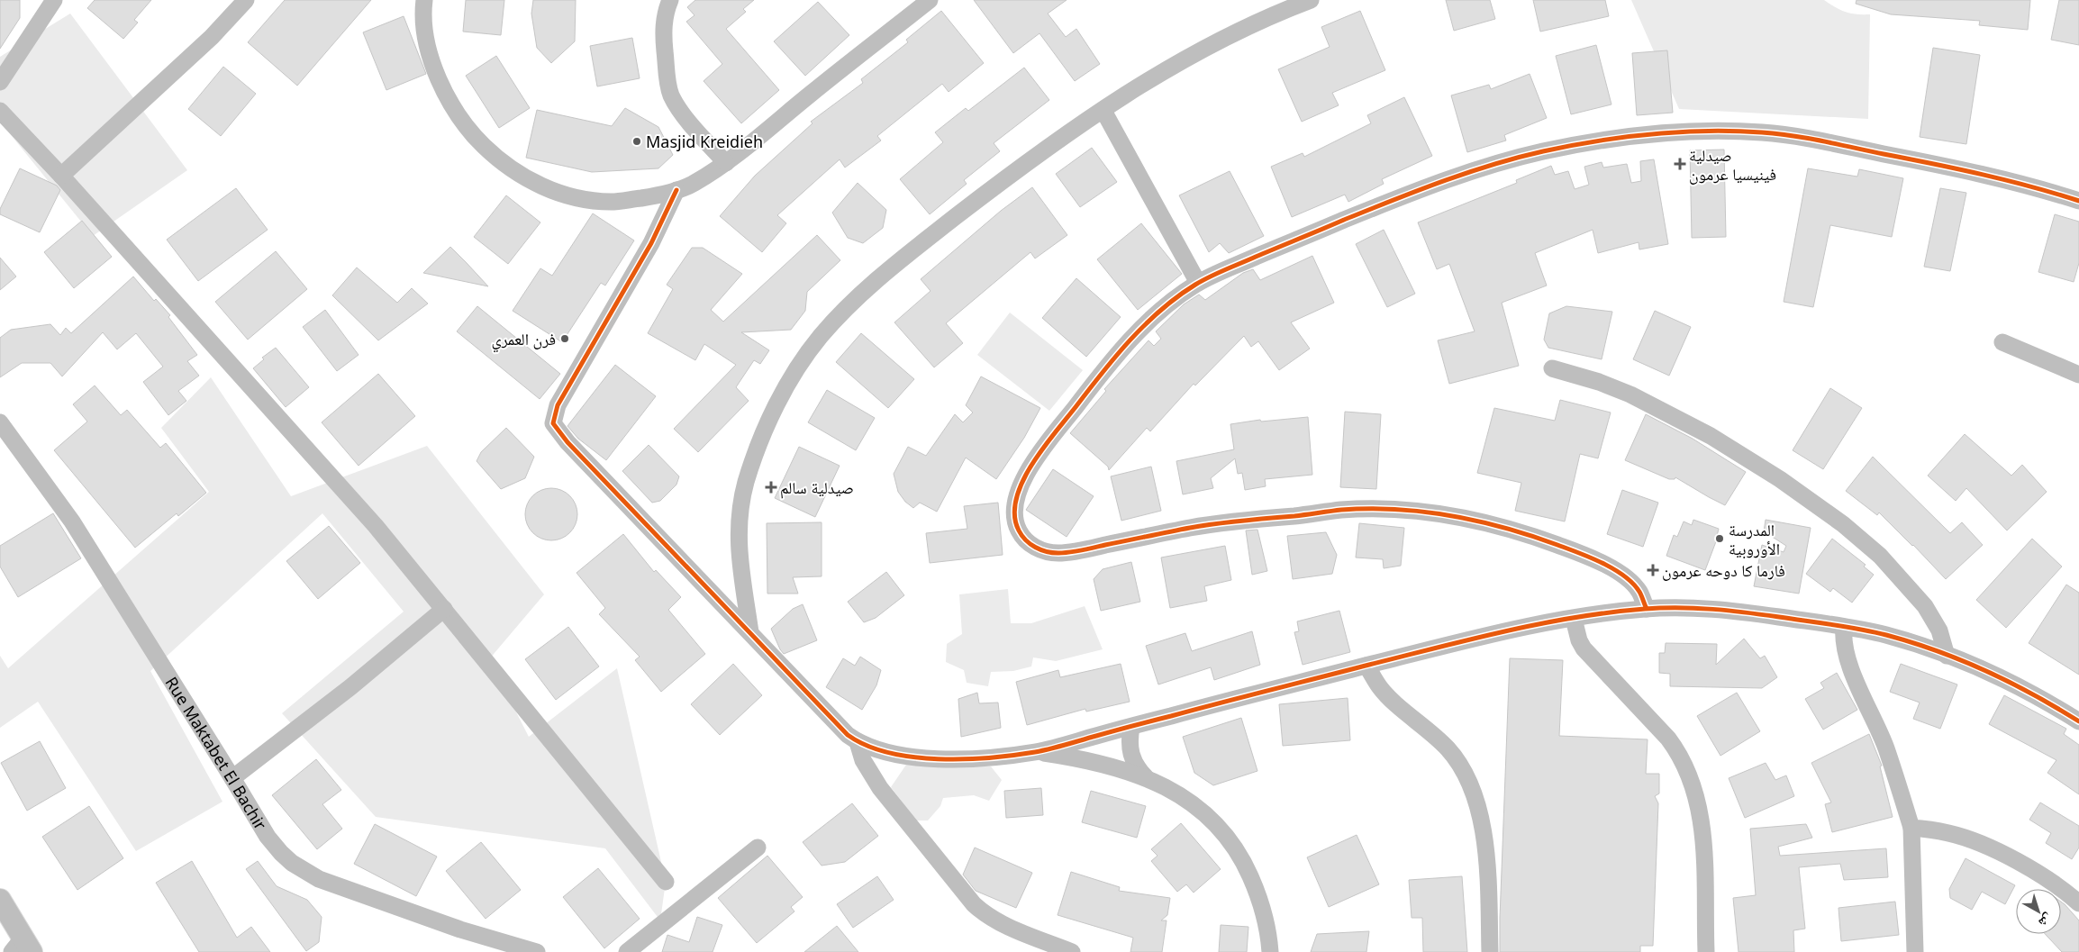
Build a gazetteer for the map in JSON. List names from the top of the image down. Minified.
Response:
{"streets":{"street":["Rue Maktabet El Bachir"]},"places":{"other":["Masjid Kreidieh","فرن العمري","المدرسة الأوروبية"],"health":["صيدلية فينيسيا عرمون","صيدلية سالم","فارما كا دوحه عرمون"]},"north":"bottom right"}
